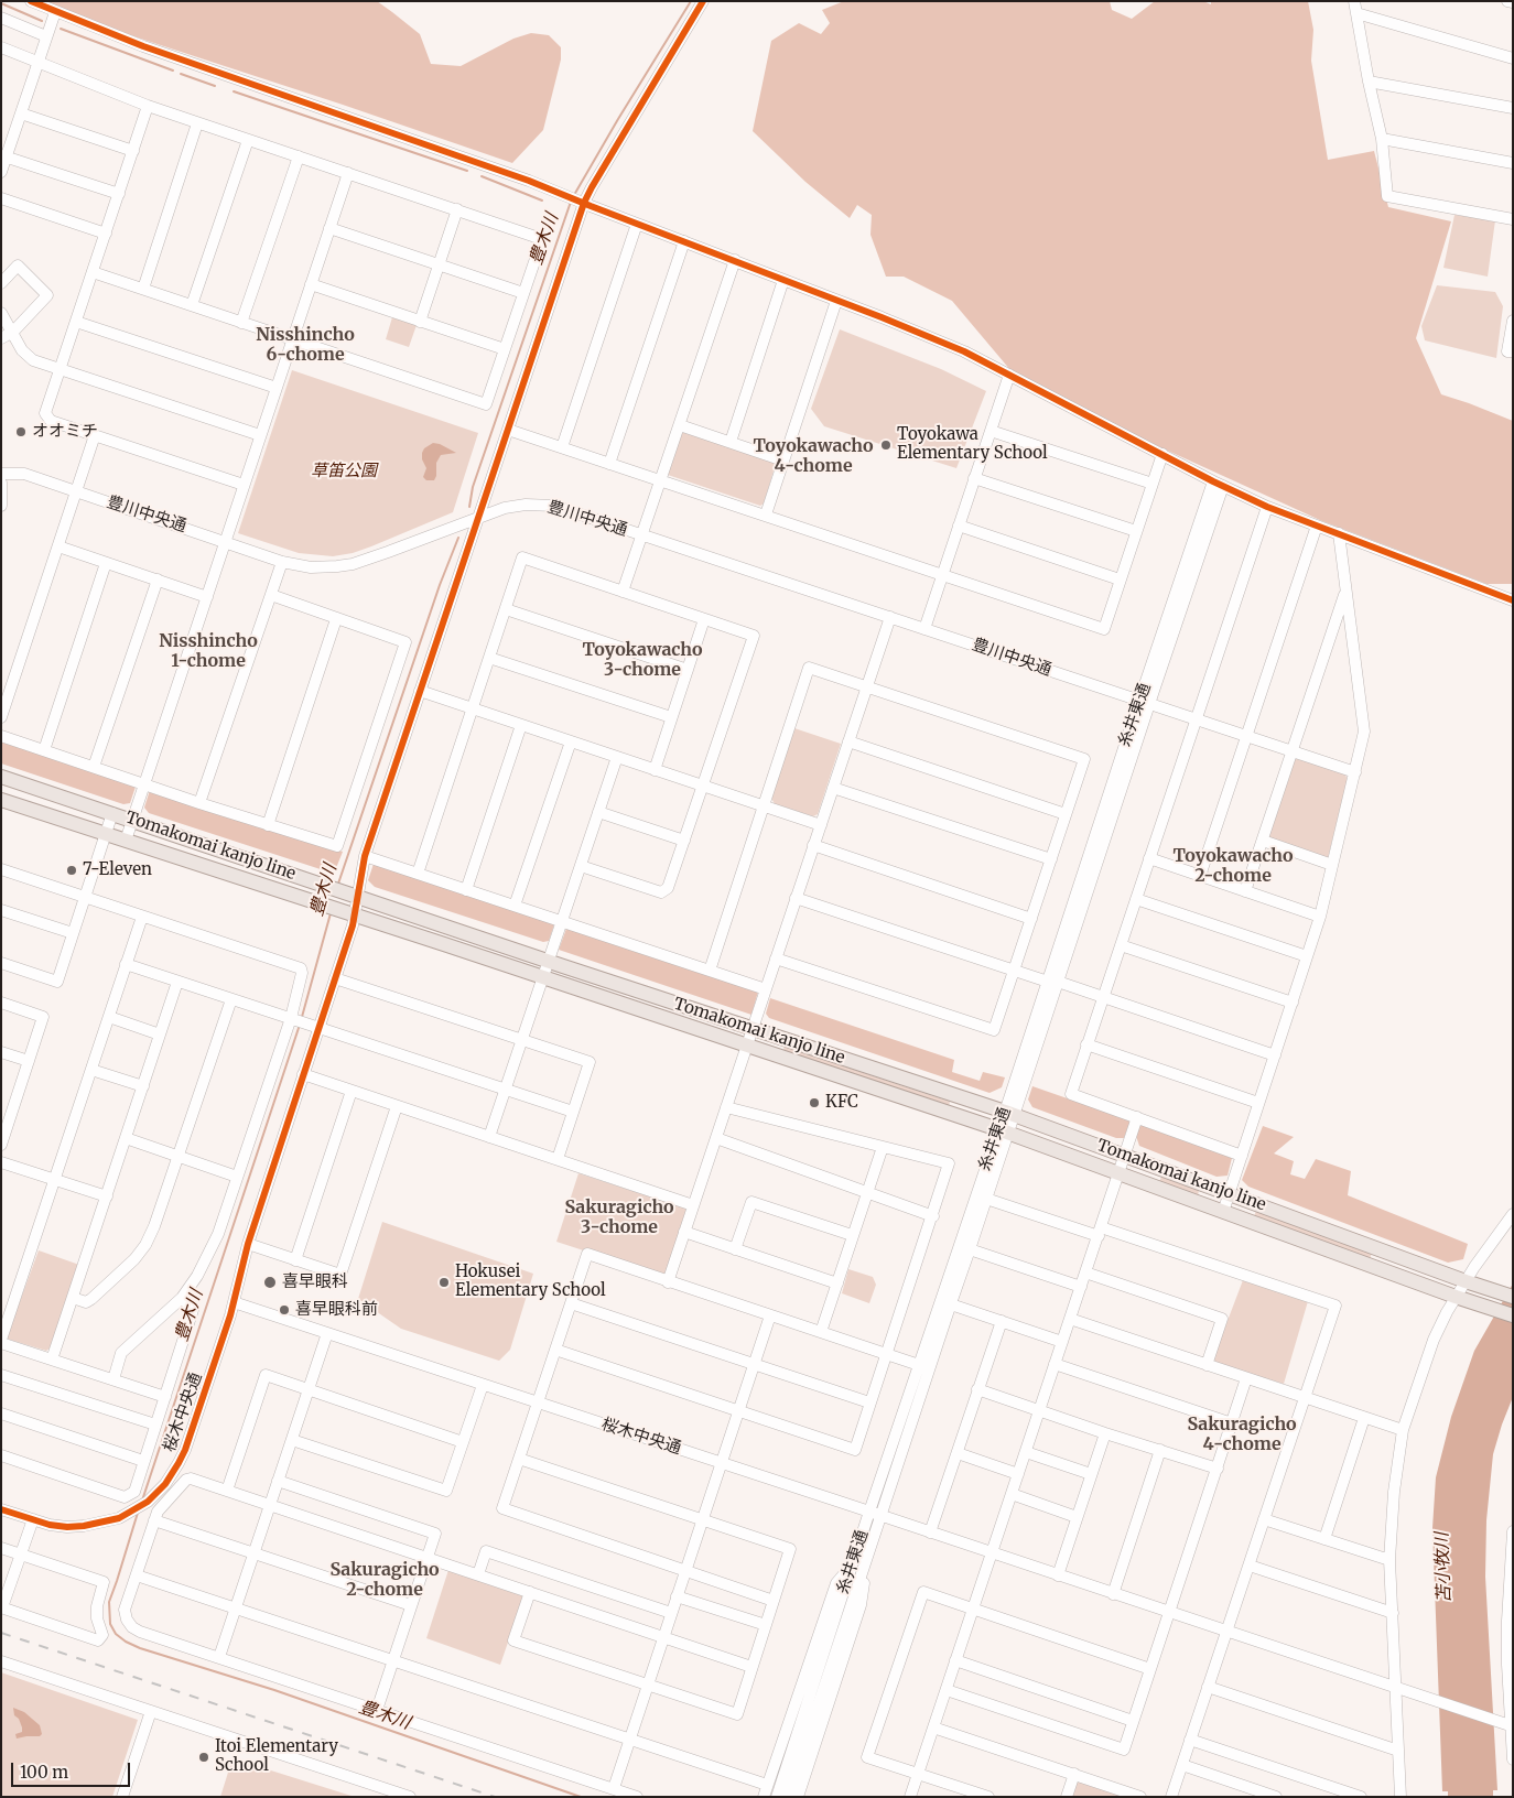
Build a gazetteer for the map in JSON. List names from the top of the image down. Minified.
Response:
{"streets":{"main road":["Tomakomai kanjo line"],"street":["豊川中央通","糸井東通","桜木中央通"]},"crossings":[["豊川中央通","糸井東通"],["糸井東通","Tomakomai kanjo line"],["糸井東通","桜木中央通"]],"districts":["Nisshincho 6-chome","Toyokawacho 4-chome","Nisshincho 1-chome","Toyokawacho 3-chome","Toyokawacho 2-chome","Sakuragicho 3-chome","Sakuragicho 4-chome","Sakuragicho 2-chome"],"water":["豊木川","苫小牧川"],"parks":["草笛公園"],"places":["オオミチ","Toyokawa Elementary School","7-Eleven","KFC","喜早眼科","Hokusei Elementary School","喜早眼科前","Itoi Elementary School"],"scale_bar":"100 m"}
